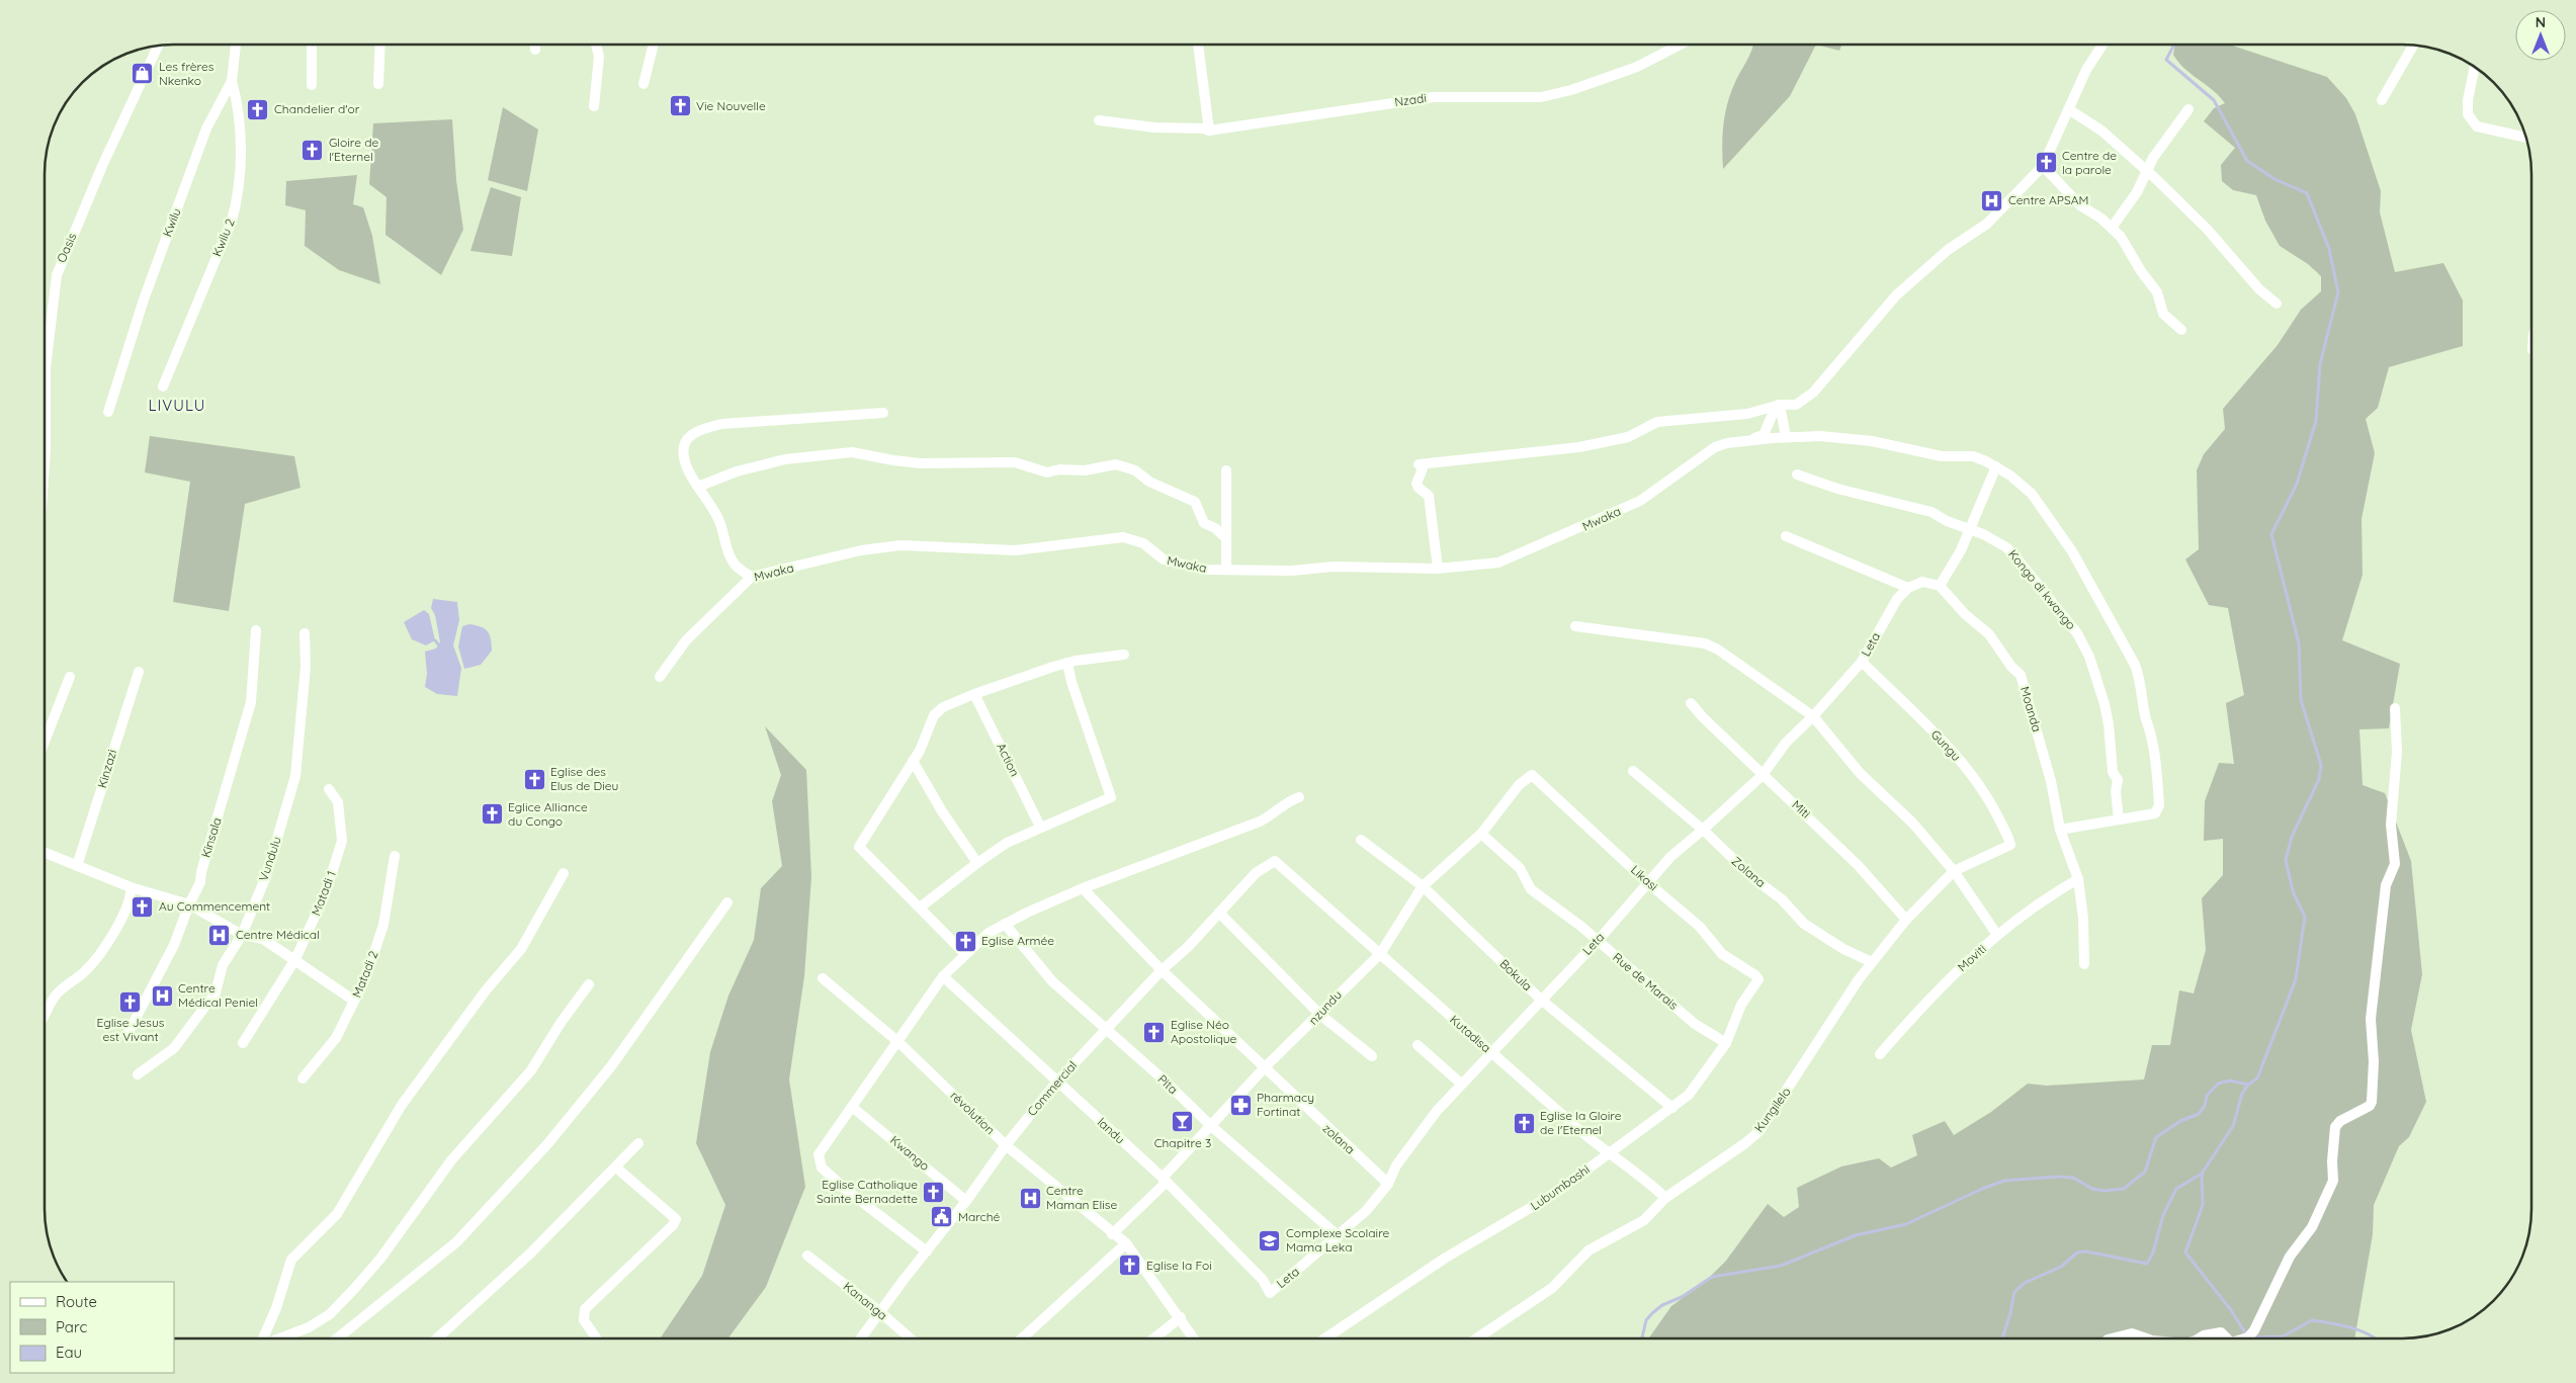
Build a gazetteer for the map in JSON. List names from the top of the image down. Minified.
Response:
{"streets":{"street":["Nzadi","Kwilu","Kwilu 2","Oasis","Mwaka","Kongo di kwango","Leta","Moanda","Gungu","Action","Kinzazi","Miti","Kinsala","Vundulu","Zolana","Likasi","Matadi 1","Moviti","Matadi 2","Bokula","Rue de Marais","nzundu","Kutadisa","Pita","Commercial","Kungilelo","révolution","landu","zolana","Kwango","Lubumbashi","Kananga"]},"crossings":[["Kwilu","Kwilu 2"],["Leta","Gungu"],["Leta","Miti"],["Leta","Zolana"],["Leta","Likasi"],["Leta","Bokula"],["Leta","Rue de Marais"],["Leta","Kutadisa"],["Leta","Pita"],["Leta","landu"],["Leta","zolana"],["Moanda","Moviti"],["Gungu","Kungilelo"],["Miti","Kungilelo"],["Zolana","Kungilelo"],["Likasi","nzundu"],["Likasi","Lubumbashi"],["Bokula","nzundu"],["Bokula","Lubumbashi"],["Rue de Marais","nzundu"],["Rue de Marais","Lubumbashi"],["nzundu","Kutadisa"],["nzundu","Pita"],["nzundu","révolution"],["nzundu","landu"],["nzundu","zolana"],["Kutadisa","Commercial"],["Kutadisa","Kungilelo"],["Kutadisa","Lubumbashi"],["Pita","Commercial"],["Commercial","révolution"],["Commercial","landu"],["Commercial","zolana"],["Commercial","Kwango"],["Commercial","Kananga"]],"districts":["LIVULU"],"places":{"shop":["Les frères Nkenko"],"church":["Vie Nouvelle","Chandelier d'or","Gloire de l'Eternel","Centre de la parole","Eglise des Elus de Dieu","Eglice Alliance du Congo","Au Commencement","Eglise Armée","Eglise Jesus est Vivant","Eglise Néo Apostolique","Eglise la Gloire de l'Eternel","Eglise Catholique Sainte Bernadette","Eglise la Foi"],"hospital":["Centre APSAM","Centre Médical","Centre Médical Peniel","Centre Maman Elise"],"pharmacy":["Pharmacy Fortinat"],"bar":["Chapitre 3"],"public building":["Marché"],"school or university":["Complexe Scolaire Mama Leka"]},"legend":["Route","Parc","Eau"],"north":"top"}
